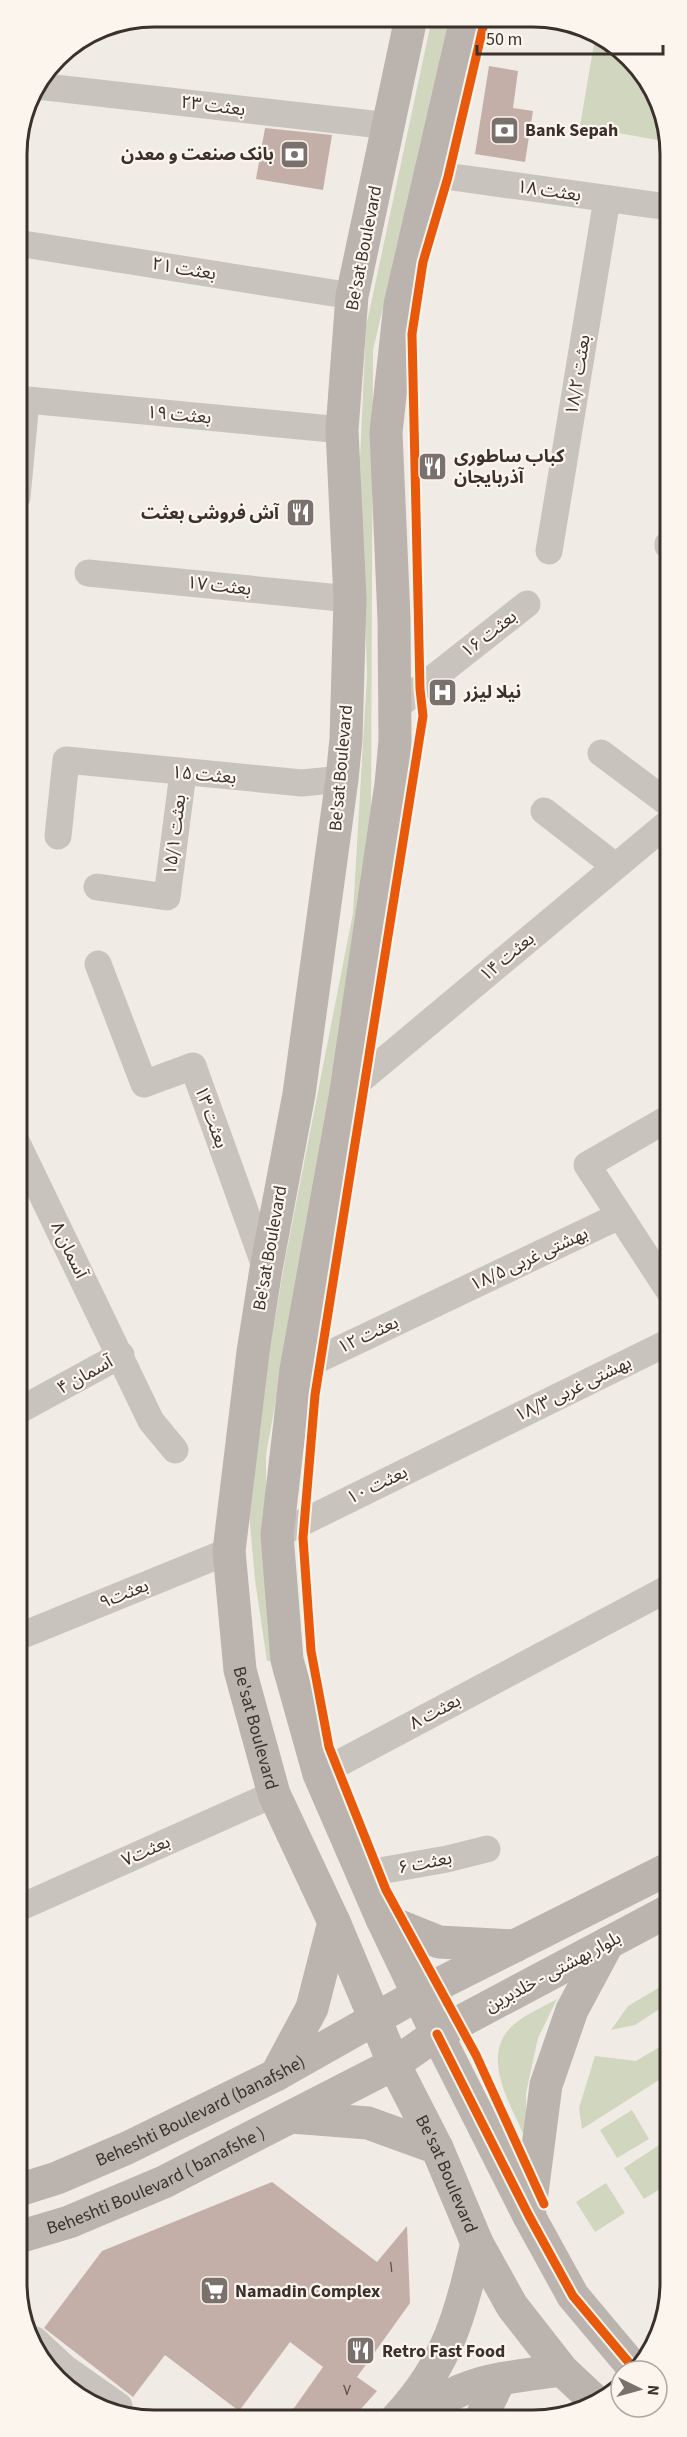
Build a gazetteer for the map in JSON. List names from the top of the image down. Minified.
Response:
{"streets":{"main road":["Be'sat Boulevard","بلوار بهشتی - خلدبرین","Beheshti Boulevard (banafshe)","Beheshti Boulevard ( banafshe )"],"street":["۲۳ بعثت","بعثت ۱۸","۲۱ بعثت","۱۸/۲ بعثت","بعثت ۱۹","بعثت ۱۷","بعثت ۱۶","بعثت ۱۵","۱۵/۱ بعثت","بعثت ۱۴","۱۳ بعثت","۸ آسمان","بهشتی غربی ۱۸/۵","۱۲ بعثت","۴ آسمان","بهشتی غربی ۱۸/۳","۱۰ بعثت","بعثت۹","۸ بعثت","بعثت۷","۶ بعثت"]},"crossings":[["۲۳ بعثت","Be'sat Boulevard"],["بعثت ۱۸","۱۸/۲ بعثت"],["Be'sat Boulevard","۲۱ بعثت"],["Be'sat Boulevard","بعثت ۱۹"],["Be'sat Boulevard","بعثت ۱۷"],["Be'sat Boulevard","بعثت ۱۵"],["Be'sat Boulevard","۱۳ بعثت"],["Be'sat Boulevard","بعثت۹"],["Be'sat Boulevard","بعثت۷"],["Be'sat Boulevard","بلوار بهشتی - خلدبرین"],["Be'sat Boulevard","Beheshti Boulevard (banafshe)"],["Be'sat Boulevard","Beheshti Boulevard ( banafshe )"],["بعثت ۱۵","۱۵/۱ بعثت"],["۸ آسمان","۴ آسمان"],["بهشتی غربی ۱۸/۵","۱۲ بعثت"],["بهشتی غربی ۱۸/۳","۱۰ بعثت"],["بلوار بهشتی - خلدبرین","Beheshti Boulevard ( banafshe )"]],"places":{"bank":["Bank Sepah","بانک صنعت و معدن"],"restaurant":["کباب ساطوری آذربایجان","آش فروشی بعثت","Retro Fast Food"],"hospital":["نیلا لیزر"],"supermarket":["Namadin Complex"]},"house_numbers":["۱","۷"],"scale_bar":"50 m","north":"right"}
